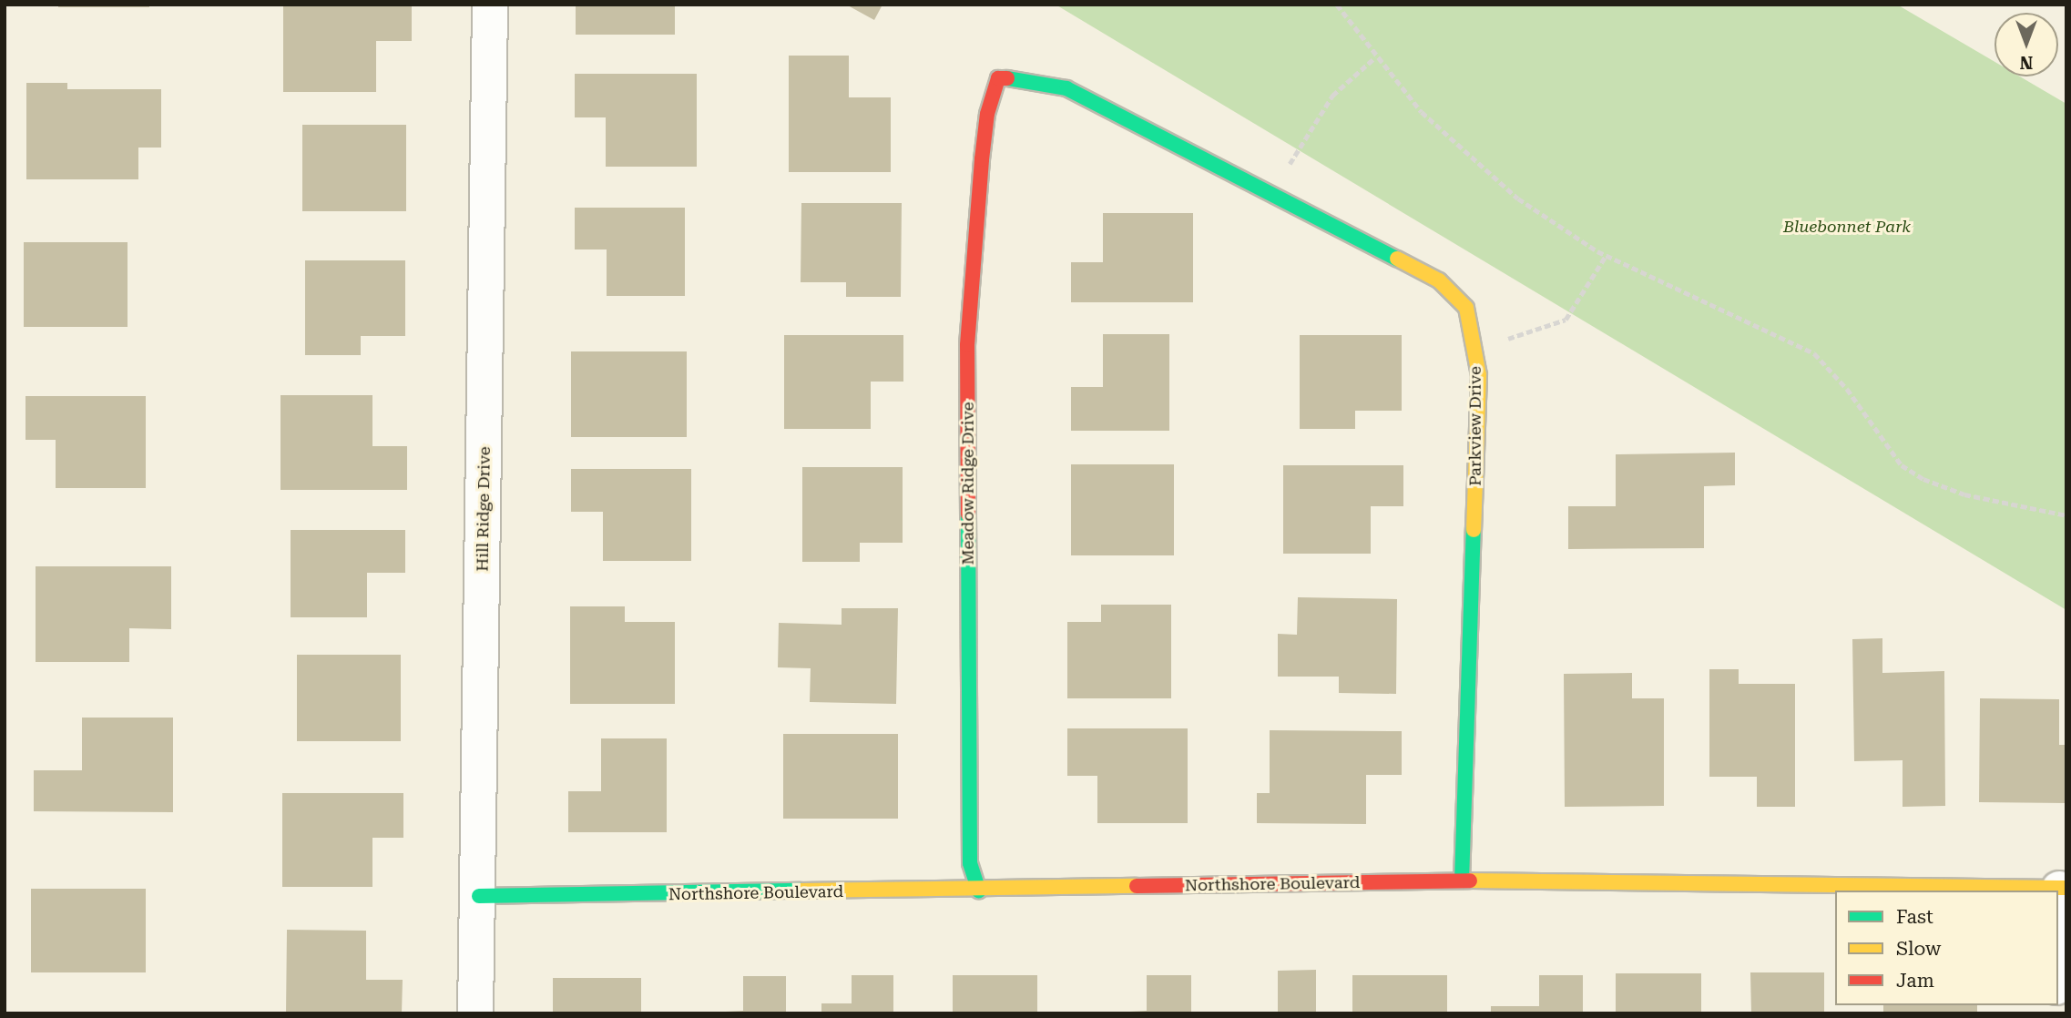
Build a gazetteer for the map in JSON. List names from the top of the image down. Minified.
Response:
{"streets":{"street":["Parkview Drive","Meadow Ridge Drive","Hill Ridge Drive","Northshore Boulevard"]},"crossings":[["Parkview Drive","Meadow Ridge Drive"],["Parkview Drive","Northshore Boulevard"],["Meadow Ridge Drive","Northshore Boulevard"],["Hill Ridge Drive","Northshore Boulevard"]],"parks":["Bluebonnet Park"],"legend":["Fast","Slow","Jam"],"north":"bottom"}
